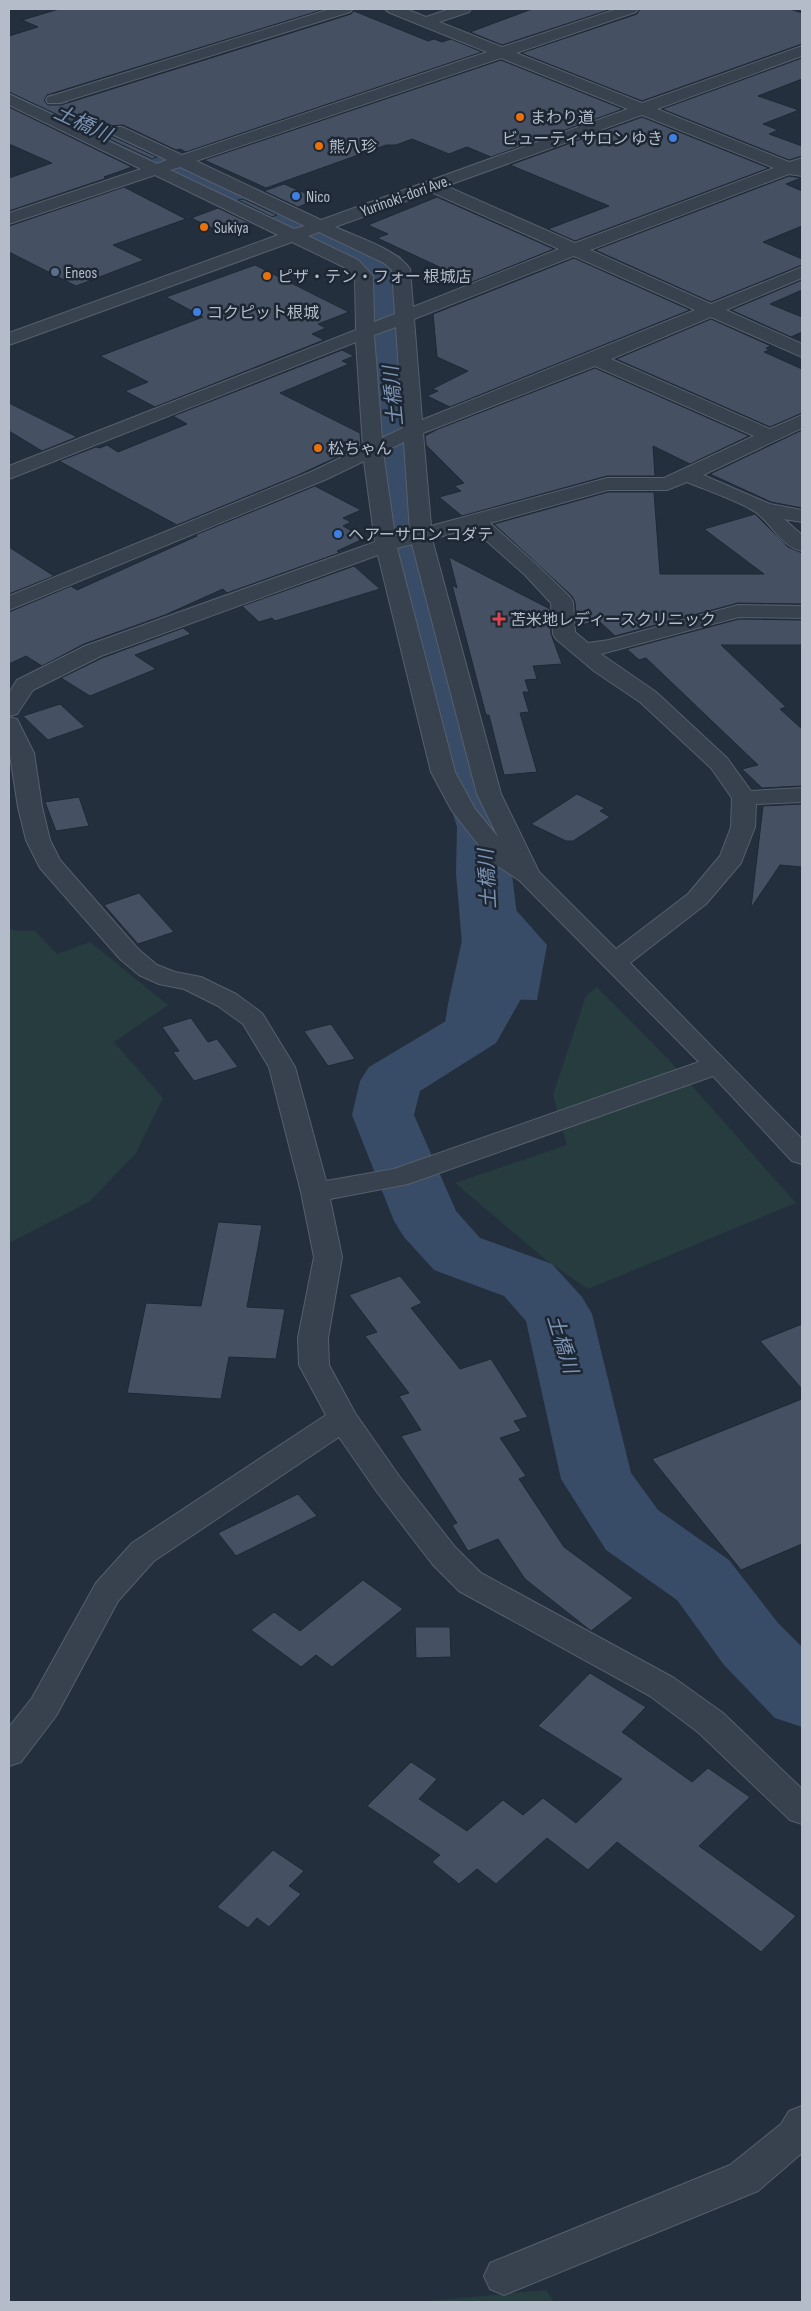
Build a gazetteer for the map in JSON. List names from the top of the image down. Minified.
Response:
{"streets":{"street":["Yurinoki-dori Ave."]},"water":["土橋川"],"places":{"other":["まわり道","ビューティサロン ゆき","熊八珍","Nico","Sukiya","Eneos","ピザ・テン・フォー 根城店","コクピット根城","松ちゃん","ヘアーサロン コダテ"],"health":["苫米地レディースクリニック"]}}
